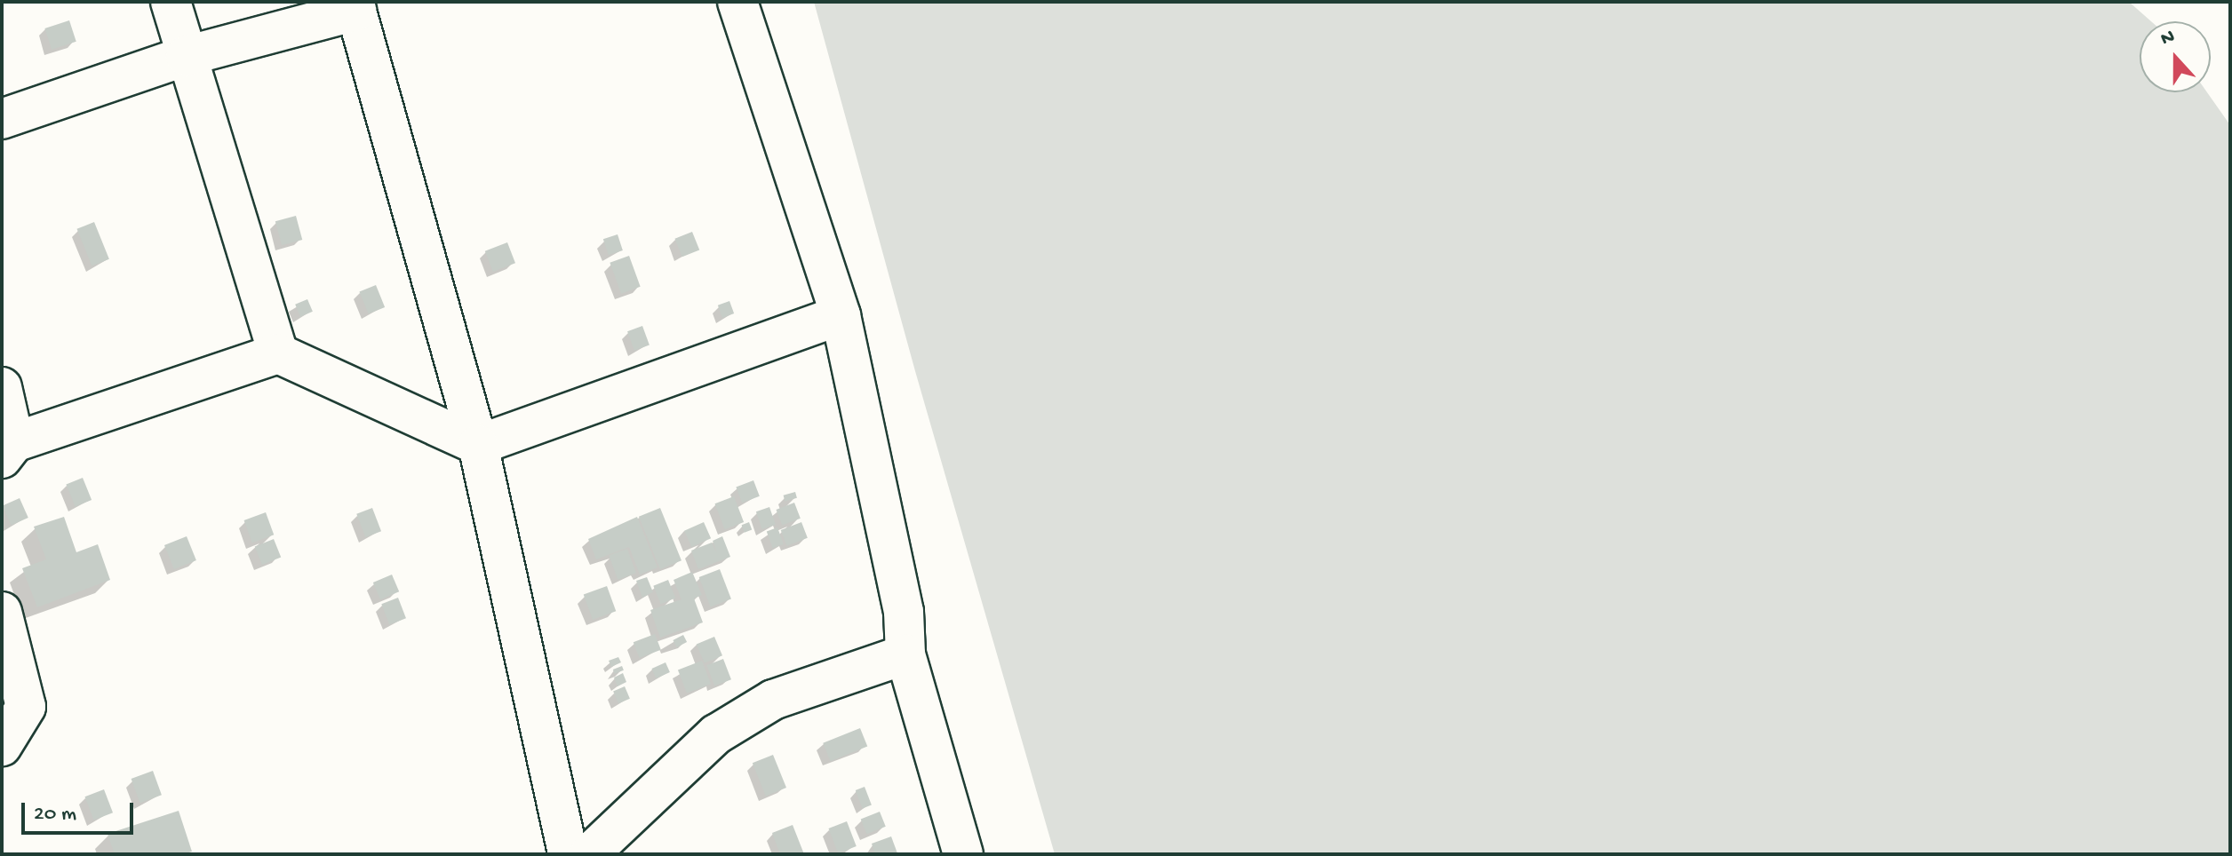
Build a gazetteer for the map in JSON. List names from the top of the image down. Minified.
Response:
{"scale_bar":"20 m","north":"top"}
